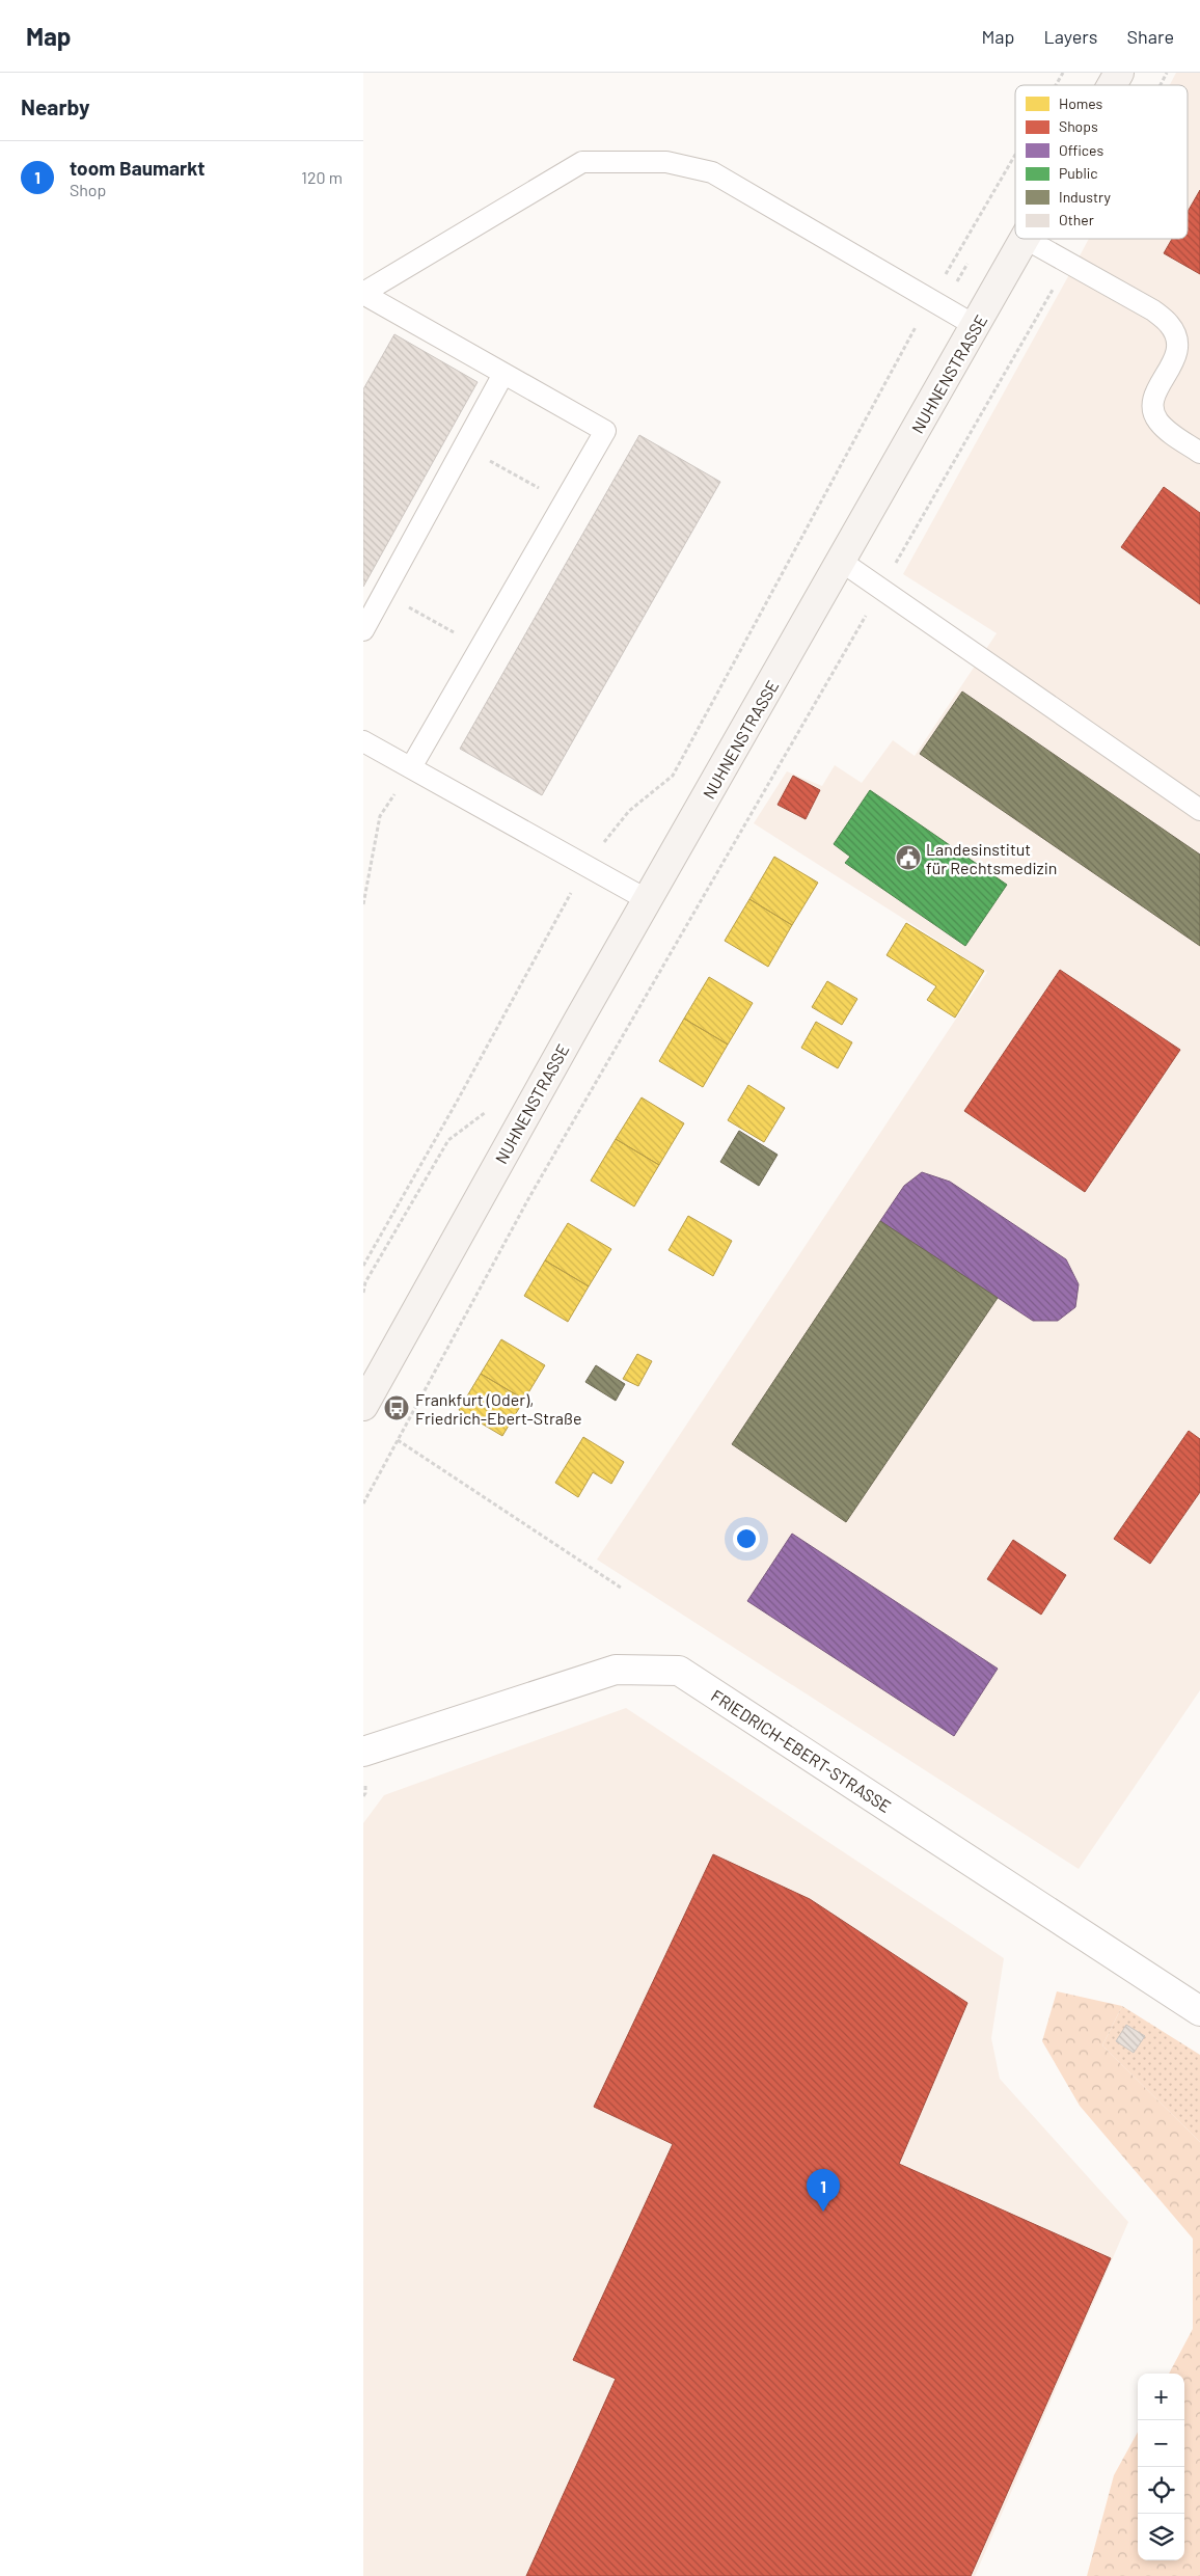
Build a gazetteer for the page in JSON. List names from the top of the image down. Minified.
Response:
{"streets":{"main road":["NUHNENSTRASSE"],"street":["FRIEDRICH-EBERT-STRASSE"]},"places":{"public building":["Landesinstitut für Rechtsmedizin"],"bus stop":["Frankfurt (Oder), Friedrich-Ebert-Straße"]},"legend":["Homes","Shops","Offices","Public","Industry","Other"],"page":{"header":"Map","nav":["Map","Layers","Share"],"heading":"Nearby","list":[{"mark":"1","name":"toom Baumarkt","note":"Shop","value":"120 m"}],"pins":"1","map_buttons":["+","−"]}}
